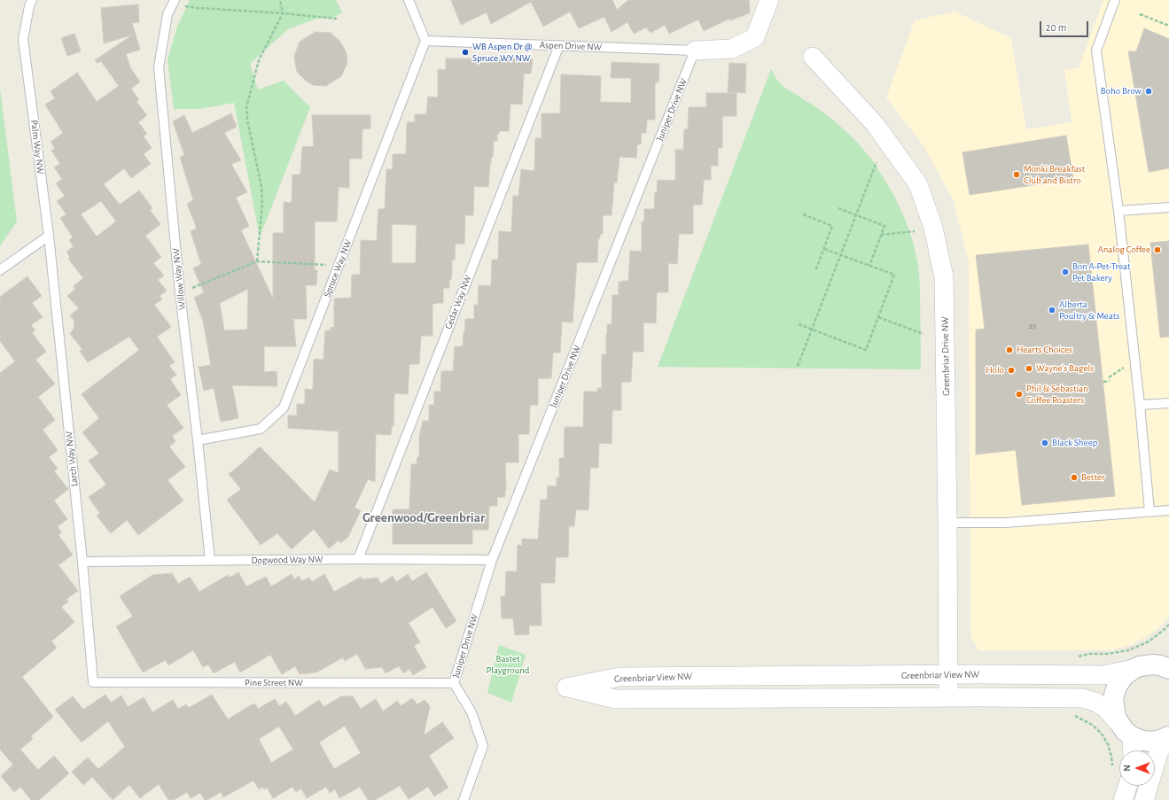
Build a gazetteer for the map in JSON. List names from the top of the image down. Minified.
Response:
{"streets":{"street":["Greenbriar Drive NW","Greenbriar View NW"],"lane":["Aspen Drive NW","Juniper Drive NW","Palm Way NW","Spruce Way NW","Willow Way NW","Cedar Way NW","Larch Way NW","Dogwood Way NW","Pine Street NW"]},"crossings":[["Aspen Drive NW","Juniper Drive NW"],["Aspen Drive NW","Spruce Way NW"],["Aspen Drive NW","Cedar Way NW"],["Juniper Drive NW","Dogwood Way NW"],["Juniper Drive NW","Pine Street NW"],["Palm Way NW","Larch Way NW"],["Spruce Way NW","Willow Way NW"],["Willow Way NW","Dogwood Way NW"],["Cedar Way NW","Dogwood Way NW"],["Greenbriar Drive NW","Greenbriar View NW"],["Larch Way NW","Dogwood Way NW"],["Larch Way NW","Pine Street NW"]],"districts":["Greenwood/Greenbriar"],"parks":["Bastet Playground"],"places":["WB Aspen Dr @ Spruce WY NW","Boho Brow","Monki Breakfast Club and Bistro","Analog Coffee","Bon A-Pet-Treat Pet Bakery","Alberta Poultry & Meats","Hearts Choices","Wayne’s Bagels","Holo","Phil & Sebastian Coffee Roasters","Black Sheep","Better"],"house_numbers":["25"],"scale_bar":"20 m","north":"left"}
